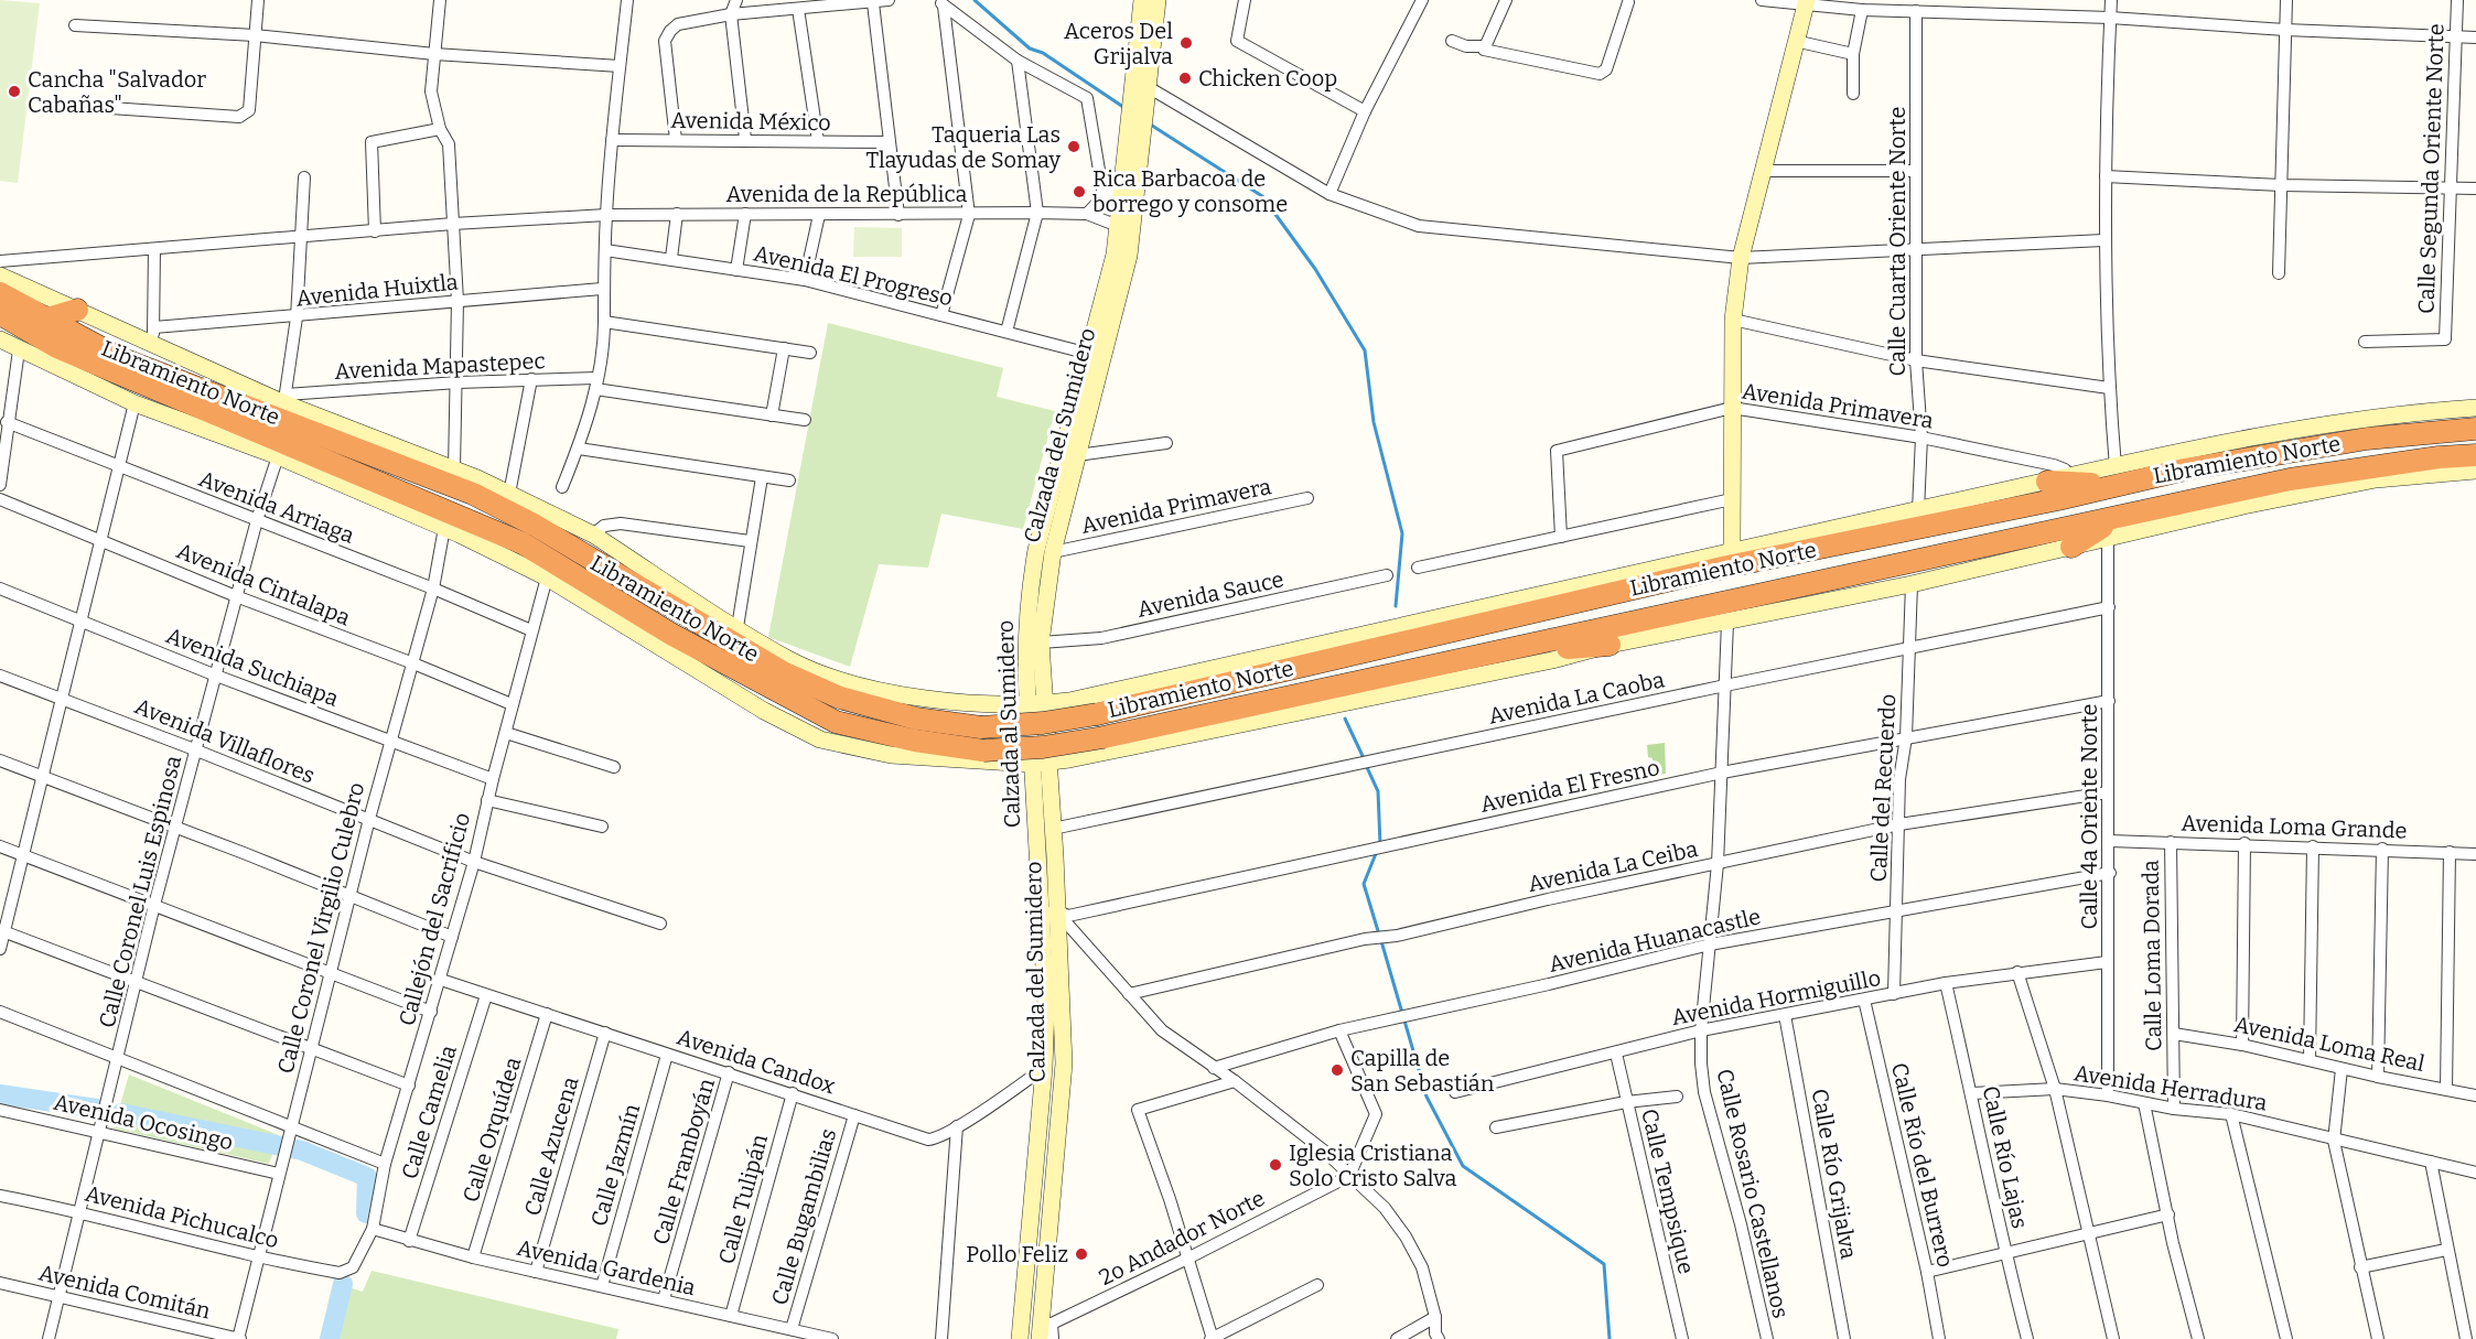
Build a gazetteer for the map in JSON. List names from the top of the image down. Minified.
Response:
{"streets":{"highway":["Libramiento Norte"],"street":["Avenida México","Calle Segunda Oriente Norte","Avenida de la República","Calle Cuarta Oriente Norte","Avenida El Progreso","Avenida Huixtla","Avenida Mapastepec","Avenida Primavera","Calzada del Sumidero","Avenida Arriaga","Avenida Cintalapa","Avenida Sauce","Avenida Suchiapa","Avenida La Caoba","Calzada al Sumidero","Avenida Villaflores","Avenida El Fresno","Calle del Recuerdo","Calle 4a Oriente Norte","Avenida Loma Grande","Avenida La Ceiba","Calle Coronel Luis Espinosa","Callejón del Sacrificio","Calle Coronel Virgilio Culebro","Avenida Huanacastle","Calle Loma Dorada","Avenida Hormiguillo","Avenida Loma Real","Avenida Candox","Avenida Herradura","Calle Camelia","Avenida Ocosingo","Calle Orquídea","Calle Azucena","Calle Río Lajas","Calle Framboyán","Calle Jazmín","Calle Río del Burrero","Calle Río Grijalva","Calle Tempsique","Calle Rosario Castellanos","Calle Tulipán","Avenida Pichucalco","Calle Bugambilias","2o Andador Norte","Avenida Gardenia","Avenida Comitán"]},"crossings":[["Avenida de la República","Calzada al Sumidero"],["Calle Cuarta Oriente Norte","Libramiento Norte"],["Calle Cuarta Oriente Norte","Avenida Primavera"],["Avenida El Progreso","Calzada al Sumidero"],["Avenida Mapastepec","Libramiento Norte"],["Libramiento Norte","Avenida Primavera"],["Libramiento Norte","Calzada del Sumidero"],["Libramiento Norte","Calzada al Sumidero"],["Avenida Primavera","Calzada del Sumidero"],["Calzada del Sumidero","Avenida Sauce"],["Calzada del Sumidero","Avenida La Caoba"],["Calzada del Sumidero","Calzada al Sumidero"],["Calzada del Sumidero","Avenida El Fresno"],["Calzada del Sumidero","2o Andador Norte"],["Avenida Arriaga","Calle Coronel Luis Espinosa"],["Avenida Arriaga","Callejón del Sacrificio"],["Avenida Arriaga","Calle Coronel Virgilio Culebro"],["Avenida Cintalapa","Calle Coronel Luis Espinosa"],["Avenida Cintalapa","Callejón del Sacrificio"],["Avenida Cintalapa","Calle Coronel Virgilio Culebro"],["Avenida Suchiapa","Calle Coronel Luis Espinosa"],["Avenida Suchiapa","Callejón del Sacrificio"],["Avenida Suchiapa","Calle Coronel Virgilio Culebro"],["Avenida La Caoba","Calle del Recuerdo"],["Avenida La Caoba","Calle 4a Oriente Norte"],["Avenida La Caoba","Calle Rosario Castellanos"],["Calzada al Sumidero","Avenida El Fresno"],["Calzada al Sumidero","Avenida Candox"],["Avenida Villaflores","Calle Coronel Luis Espinosa"],["Avenida Villaflores","Callejón del Sacrificio"],["Avenida Villaflores","Calle Coronel Virgilio Culebro"],["Avenida El Fresno","Calle del Recuerdo"],["Avenida El Fresno","Calle 4a Oriente Norte"],["Avenida El Fresno","Calle Rosario Castellanos"],["Calle del Recuerdo","Avenida La Ceiba"],["Calle del Recuerdo","Avenida Huanacastle"],["Calle del Recuerdo","Avenida Hormiguillo"],["Calle 4a Oriente Norte","Avenida Loma Grande"],["Calle 4a Oriente Norte","Avenida La Ceiba"],["Calle 4a Oriente Norte","Avenida Huanacastle"],["Calle 4a Oriente Norte","Avenida Hormiguillo"],["Calle 4a Oriente Norte","Avenida Herradura"],["Avenida Loma Grande","Calle Loma Dorada"],["Avenida La Ceiba","Calle Rosario Castellanos"],["Calle Coronel Luis Espinosa","Avenida Ocosingo"],["Calle Coronel Luis Espinosa","Avenida Pichucalco"],["Calle Coronel Luis Espinosa","Avenida Comitán"],["Callejón del Sacrificio","Avenida Candox"],["Callejón del Sacrificio","Avenida Pichucalco"],["Callejón del Sacrificio","Avenida Gardenia"],["Calle Coronel Virgilio Culebro","Avenida Ocosingo"],["Calle Coronel Virgilio Culebro","Avenida Pichucalco"],["Calle Coronel Virgilio Culebro","Avenida Comitán"],["Avenida Huanacastle","Calle Rosario Castellanos"],["Calle Loma Dorada","Avenida Loma Real"],["Calle Loma Dorada","Avenida Herradura"],["Avenida Hormiguillo","Calle Río Lajas"],["Avenida Hormiguillo","Calle Río del Burrero"],["Avenida Hormiguillo","Calle Río Grijalva"],["Avenida Hormiguillo","Calle Tempsique"],["Avenida Hormiguillo","Calle Rosario Castellanos"],["Avenida Candox","Calle Camelia"],["Avenida Candox","Calle Orquídea"],["Avenida Candox","Calle Azucena"],["Avenida Candox","Calle Framboyán"],["Avenida Candox","Calle Jazmín"],["Avenida Candox","Calle Tulipán"],["Avenida Candox","Calle Bugambilias"],["Avenida Herradura","Calle Río Lajas"],["Calle Camelia","Avenida Gardenia"],["Calle Orquídea","Avenida Gardenia"],["Calle Azucena","Avenida Gardenia"],["Calle Framboyán","Avenida Gardenia"],["Calle Jazmín","Avenida Gardenia"],["Calle Tulipán","Avenida Gardenia"],["Calle Bugambilias","Avenida Gardenia"]],"places":["Aceros Del Grijalva","Chicken Coop","Cancha \"Salvador Cabañas\"","Taqueria Las Tlayudas de Somay","Rica Barbacoa de borrego y consome","Capilla de San Sebastián","Iglesia Cristiana Solo Cristo Salva","Pollo Feliz"]}
